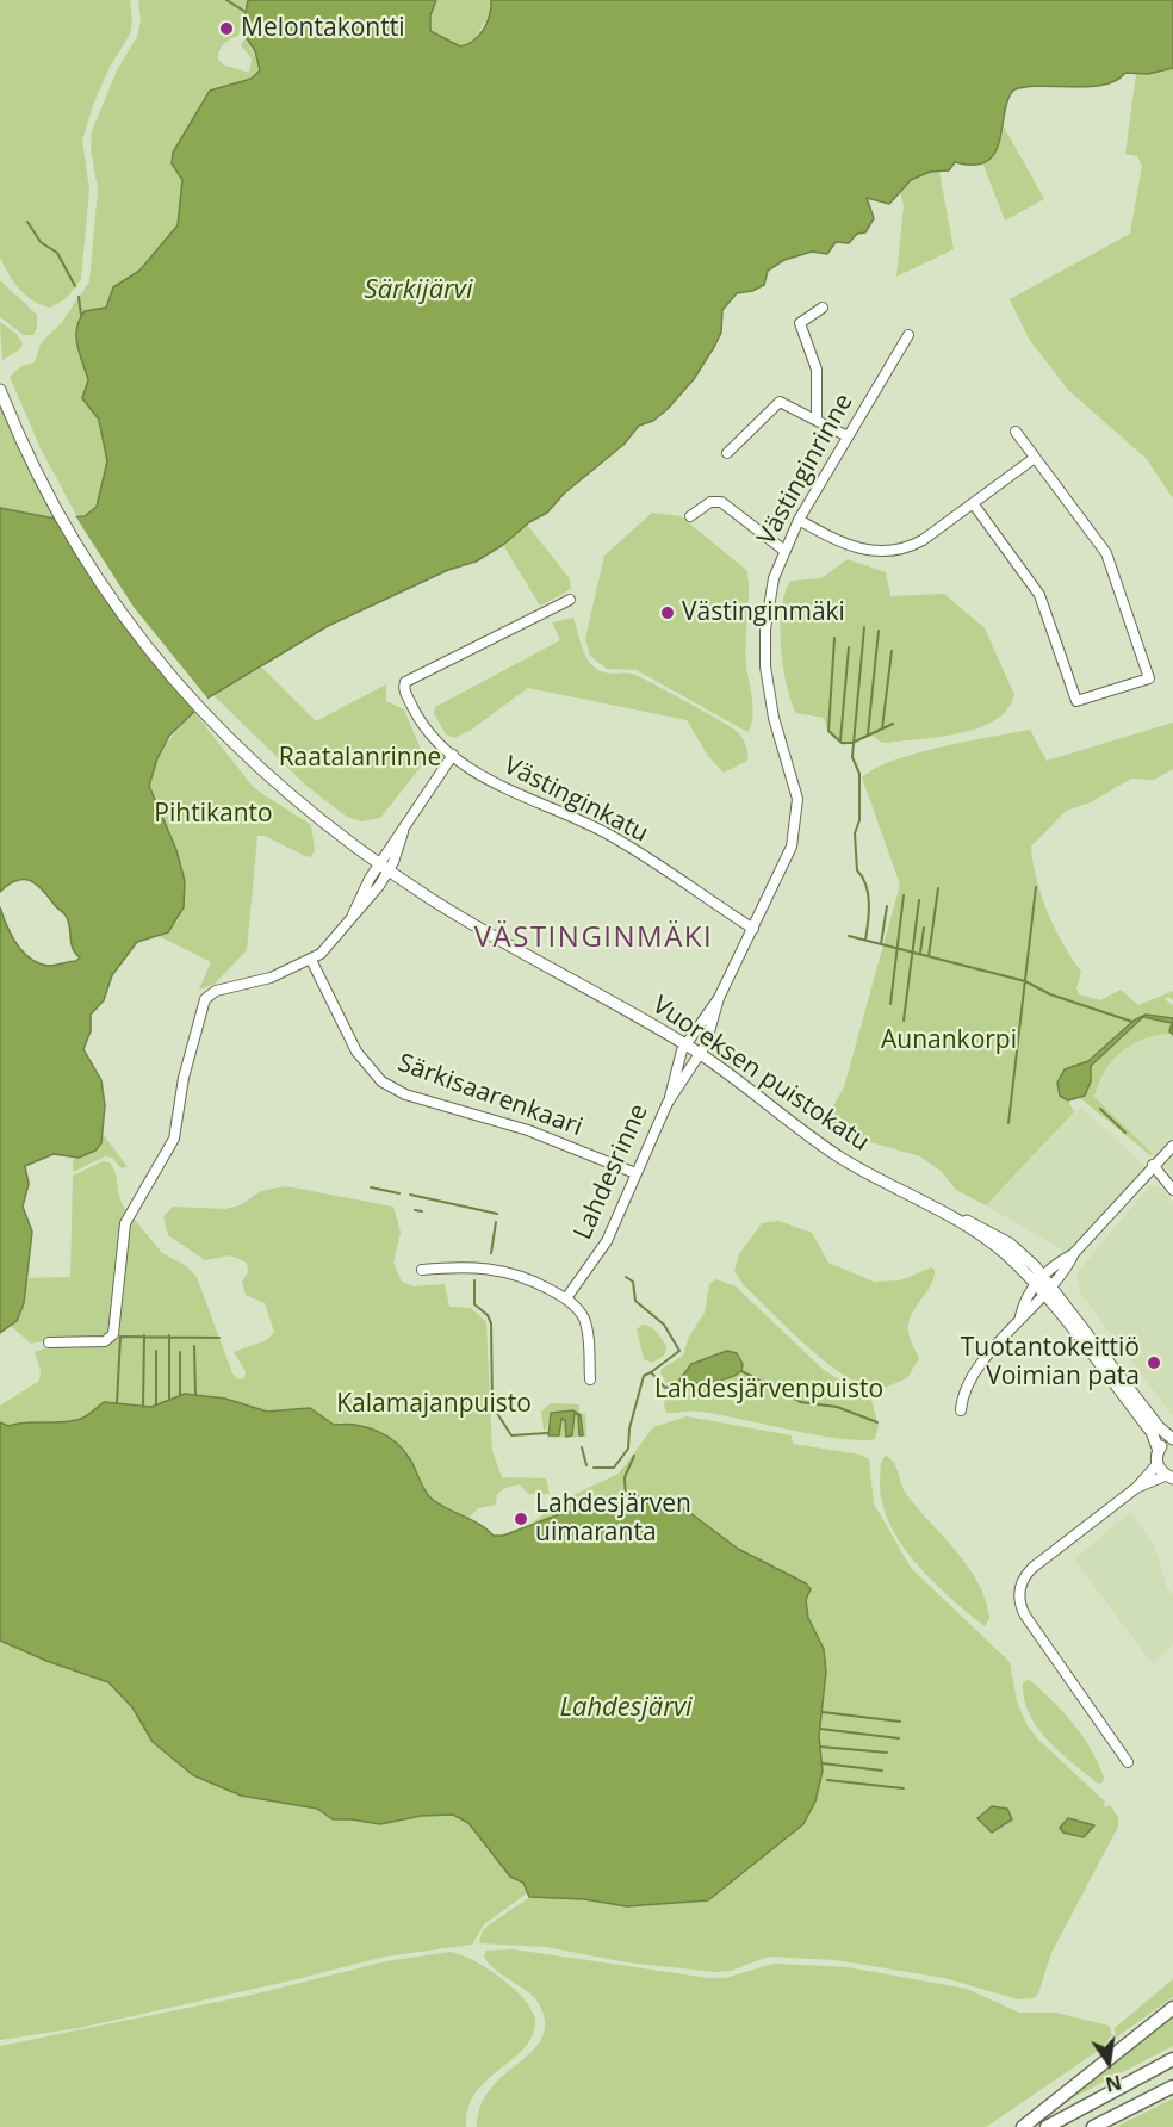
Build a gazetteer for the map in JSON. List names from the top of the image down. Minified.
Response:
{"streets":{"main road":["Vuoreksen puistokatu"],"street":["Västinginrinne","Västinginkatu","Särkisaarenkaari","Lahdesrinne"]},"crossings":[["Västinginrinne","Västinginkatu"],["Västinginrinne","Vuoreksen puistokatu"],["Västinginrinne","Lahdesrinne"],["Vuoreksen puistokatu","Lahdesrinne"],["Särkisaarenkaari","Lahdesrinne"]],"districts":["VÄSTINGINMÄKI"],"water":["Särkijärvi","Lahdesjärvi"],"parks":["Raatalanrinne","Pihtikanto","Aunankorpi","Lahdesjärvenpuisto","Kalamajanpuisto"],"places":["Melontakontti","Västinginmäki","Tuotantokeittiö Voimian pata","Lahdesjärven uimaranta"],"north":"bottom"}
